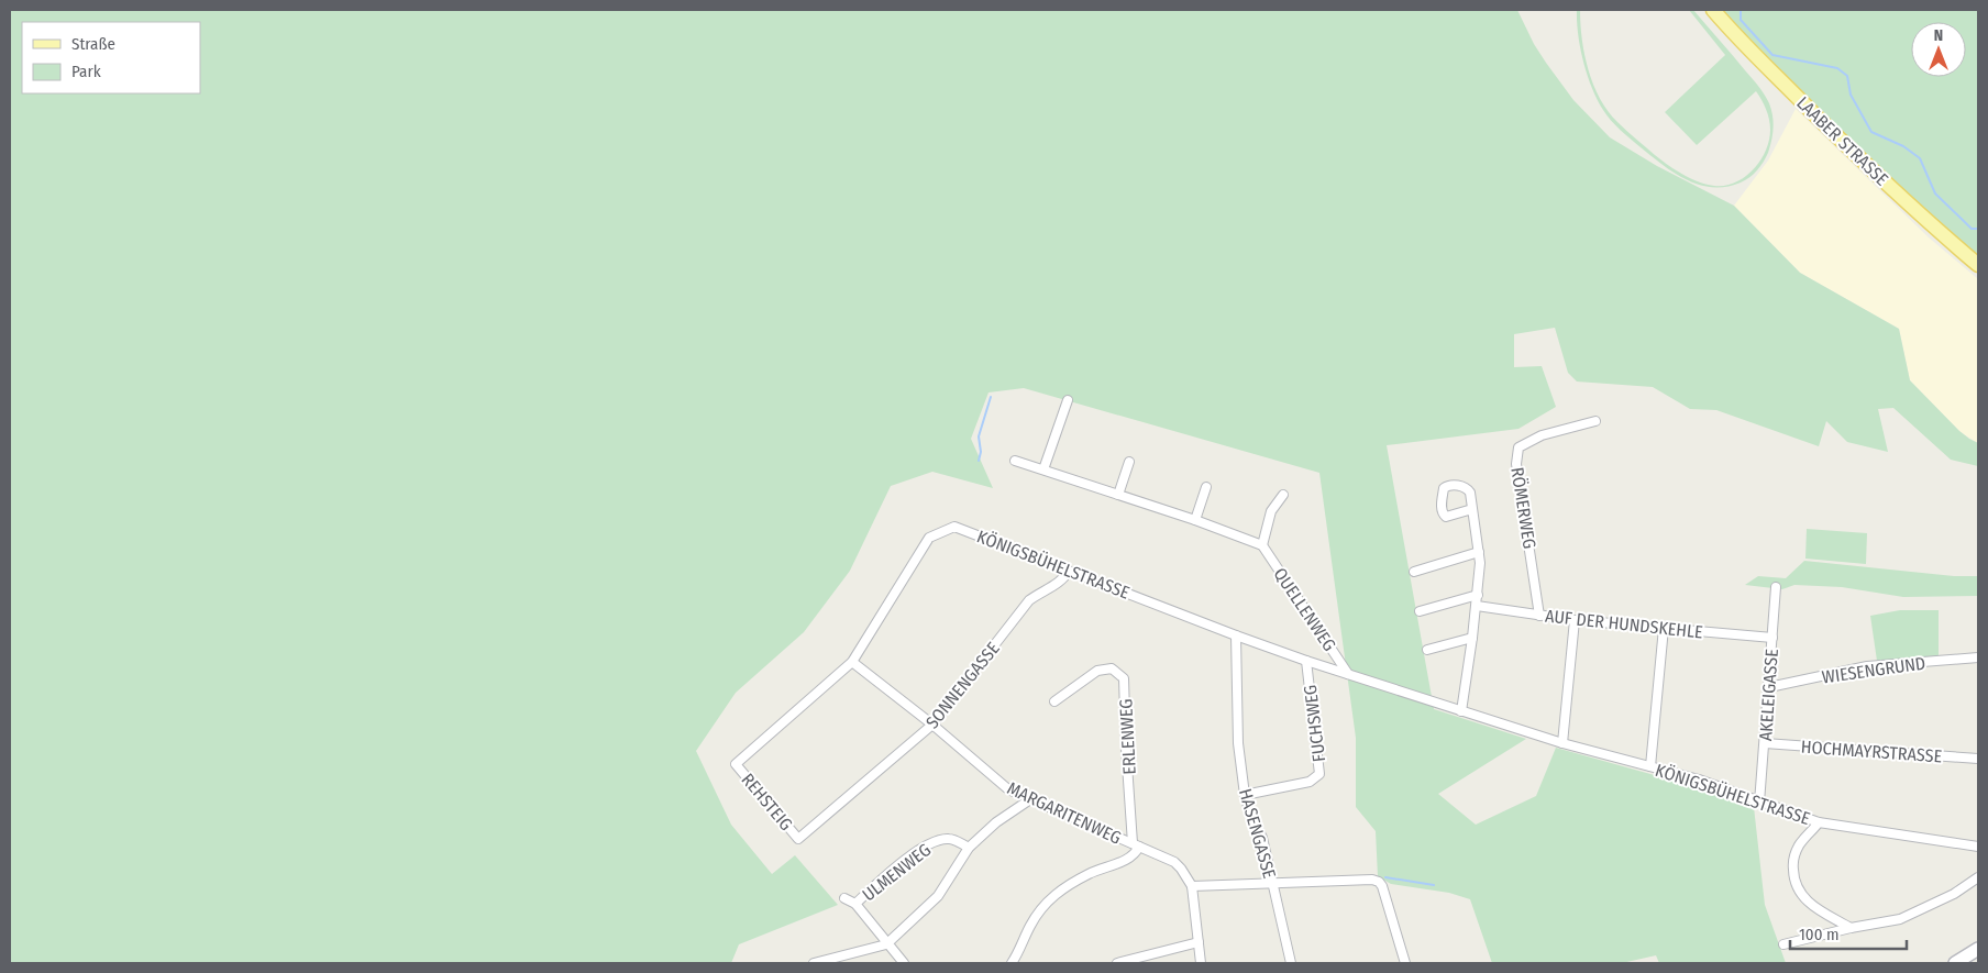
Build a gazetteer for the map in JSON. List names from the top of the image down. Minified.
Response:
{"streets":{"main road":["LAABER STRASSE"],"street":["RÖMERWEG","KÖNIGSBÜHELSTRASSE","QUELLENWEG","AUF DER HUNDSKEHLE","WIESENGRUND","SONNENGASSE","AKELEIGASSE","FUCHSWEG","ERLENWEG","HOCHMAYRSTRASSE","REHSTEIG","MARGARITENWEG","HASENGASSE","ULMENWEG"]},"crossings":[["RÖMERWEG","AUF DER HUNDSKEHLE"],["KÖNIGSBÜHELSTRASSE","QUELLENWEG"],["KÖNIGSBÜHELSTRASSE","SONNENGASSE"],["KÖNIGSBÜHELSTRASSE","AKELEIGASSE"],["KÖNIGSBÜHELSTRASSE","FUCHSWEG"],["KÖNIGSBÜHELSTRASSE","REHSTEIG"],["KÖNIGSBÜHELSTRASSE","MARGARITENWEG"],["KÖNIGSBÜHELSTRASSE","HASENGASSE"],["AUF DER HUNDSKEHLE","AKELEIGASSE"],["WIESENGRUND","AKELEIGASSE"],["SONNENGASSE","REHSTEIG"],["SONNENGASSE","MARGARITENWEG"],["AKELEIGASSE","HOCHMAYRSTRASSE"],["FUCHSWEG","HASENGASSE"],["ERLENWEG","MARGARITENWEG"]],"legend":["Straße","Park"],"scale_bar":"100 m","north":"top"}
